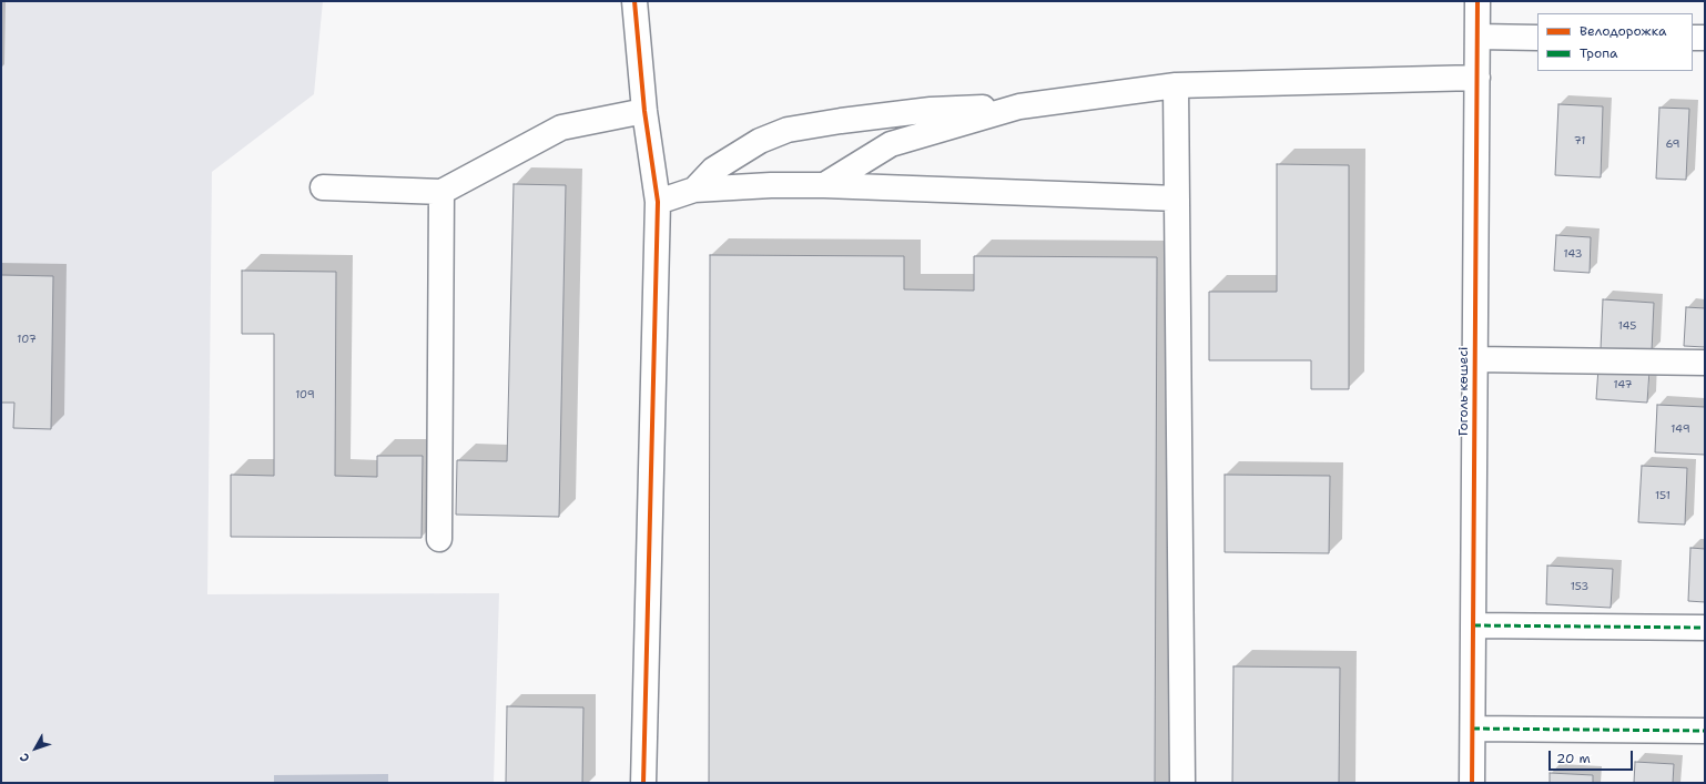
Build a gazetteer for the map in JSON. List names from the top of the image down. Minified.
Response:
{"streets":{"street":["Гоголь көшесі"]},"house_numbers":["71","69","143","145","107","147","109","149","151","153"],"legend":["Велодорожка","Тропа"],"scale_bar":"20 m","north":"bottom left"}
